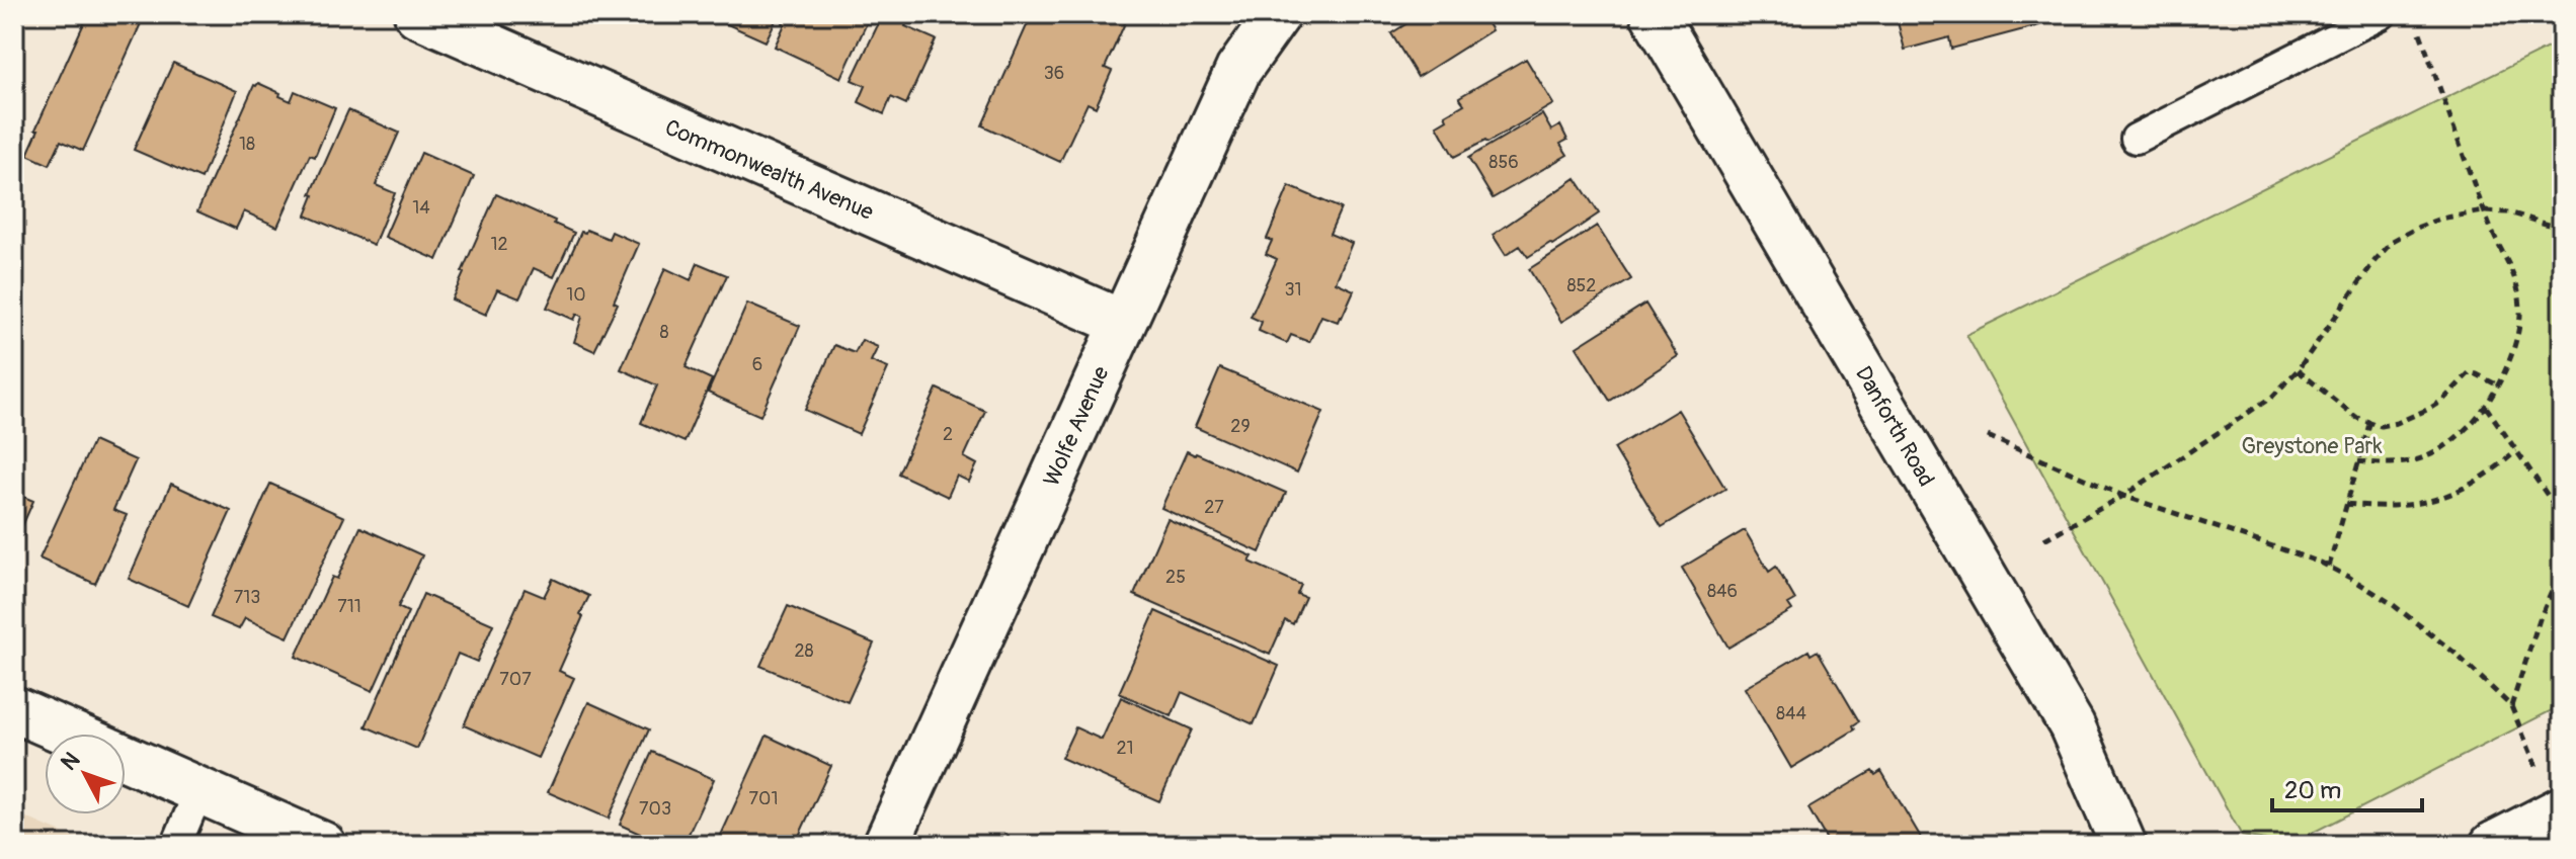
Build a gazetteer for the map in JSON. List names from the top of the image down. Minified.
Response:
{"streets":{"street":["Commonwealth Avenue","Wolfe Avenue","Danforth Road"]},"crossings":[["Commonwealth Avenue","Wolfe Avenue"]],"parks":["Greystone Park"],"house_numbers":["36","18","856","14","12","852","31","10","8","6","29","2","27","25","846","713","711","28","707","844","21","701","703"],"scale_bar":"20 m","north":"top left"}
